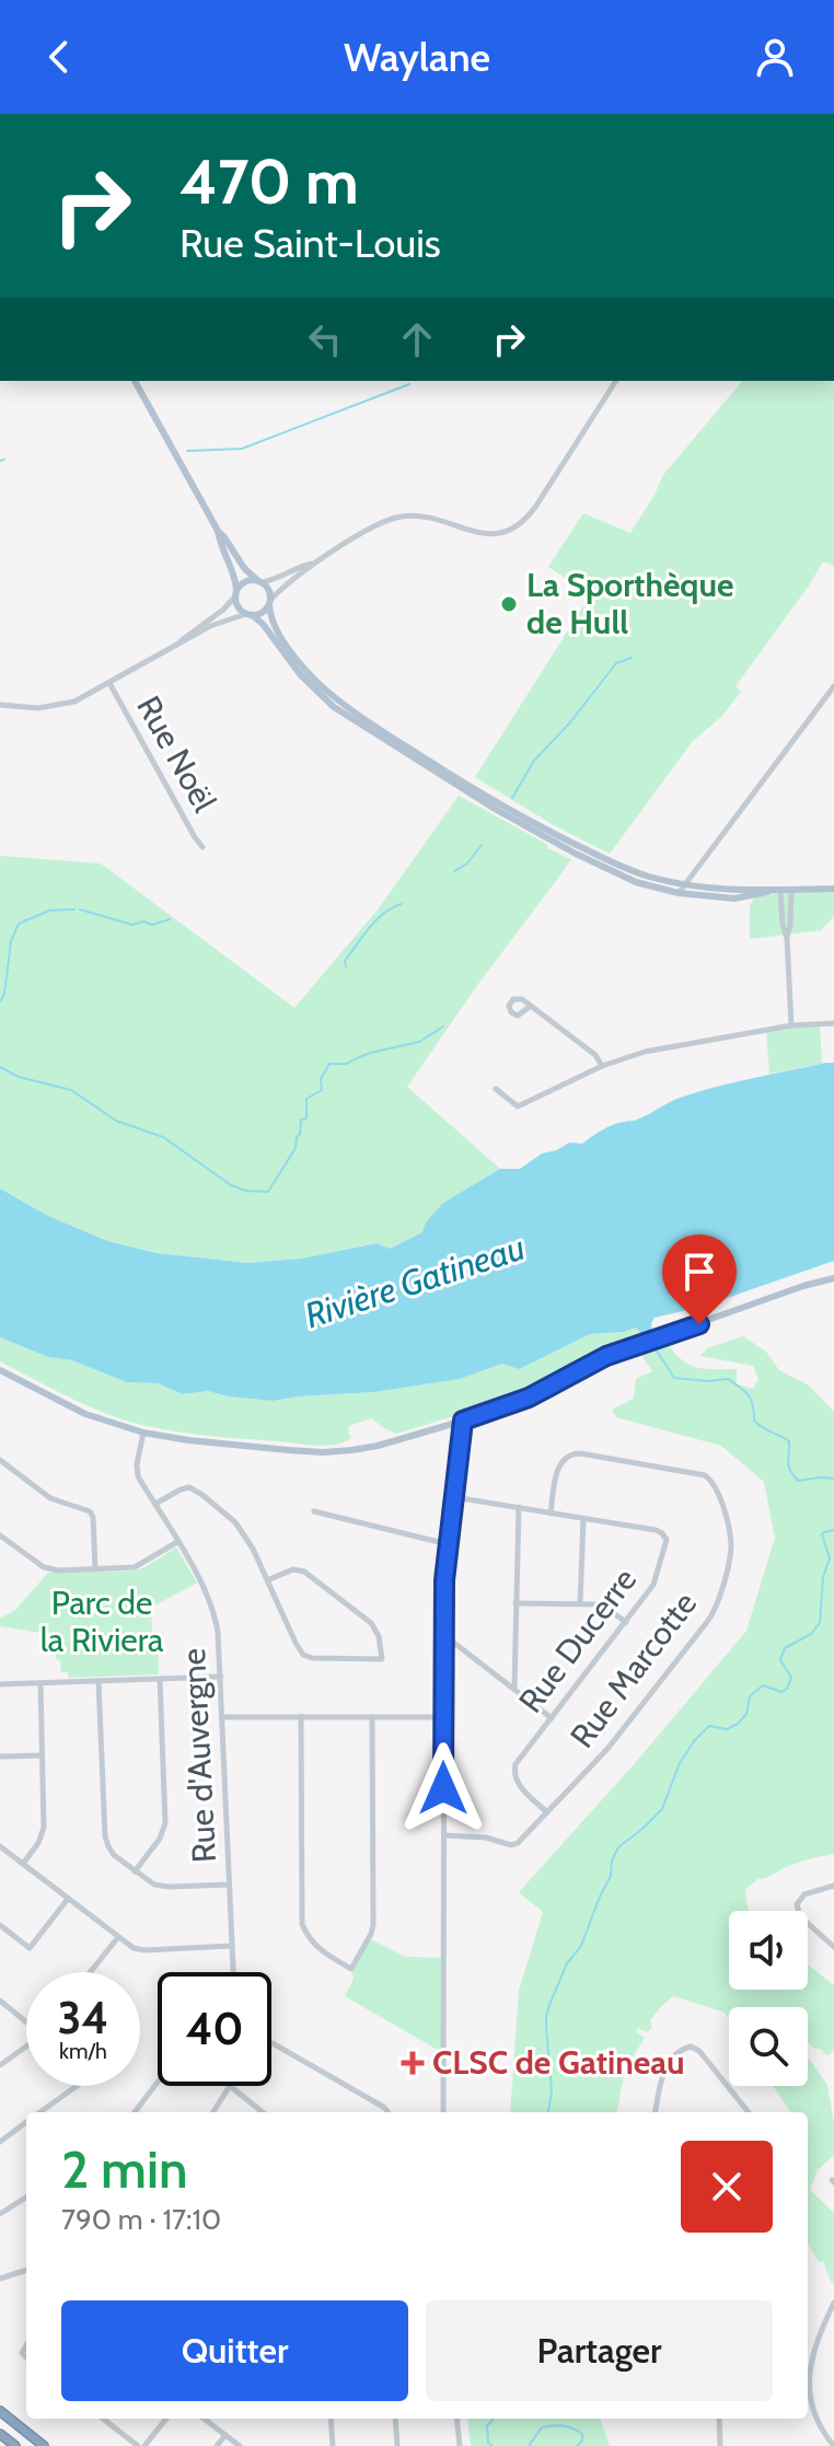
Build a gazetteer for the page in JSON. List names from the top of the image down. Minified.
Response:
{"streets":{"street":["Rue Noël","Rue Ducerre","Rue Marcotte","Rue d'Auvergne"]},"crossings":[["Rue Ducerre","Rue Marcotte"]],"water":["Rivière Gatineau"],"parks":["Parc de la Riviera"],"places":{"other":["La Sporthèque de Hull"],"health":["CLSC de Gatineau"]},"page":{"header":"Waylane","turn":["470 m","Rue Saint-Louis"],"speed":"34 km/h","limit":"40","heading":["2 min","790 m · 17:10"],"buttons":["Quitter","Partager"]}}
